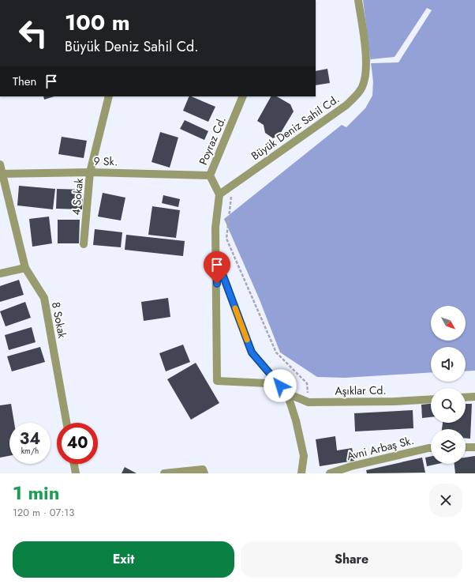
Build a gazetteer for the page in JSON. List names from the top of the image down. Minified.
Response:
{"streets":{"street":["Büyük Deniz Sahil Cd.","Poyraz Cd.","9 Sk.","4 Sokak","8 Sokak","Aşıklar Cd.","Avni Arbaş Sk."]},"crossings":[["Büyük Deniz Sahil Cd.","Poyraz Cd."],["Poyraz Cd.","9 Sk."],["9 Sk.","4 Sokak"],["9 Sk.","8 Sokak"]],"north":"bottom right","page":{"turn":["100 m","Büyük Deniz Sahil Cd."],"then":"Then","speed":"34 km/h","limit":"40","heading":["1 min","120 m · 07:13"],"buttons":["Exit","Share"]}}
